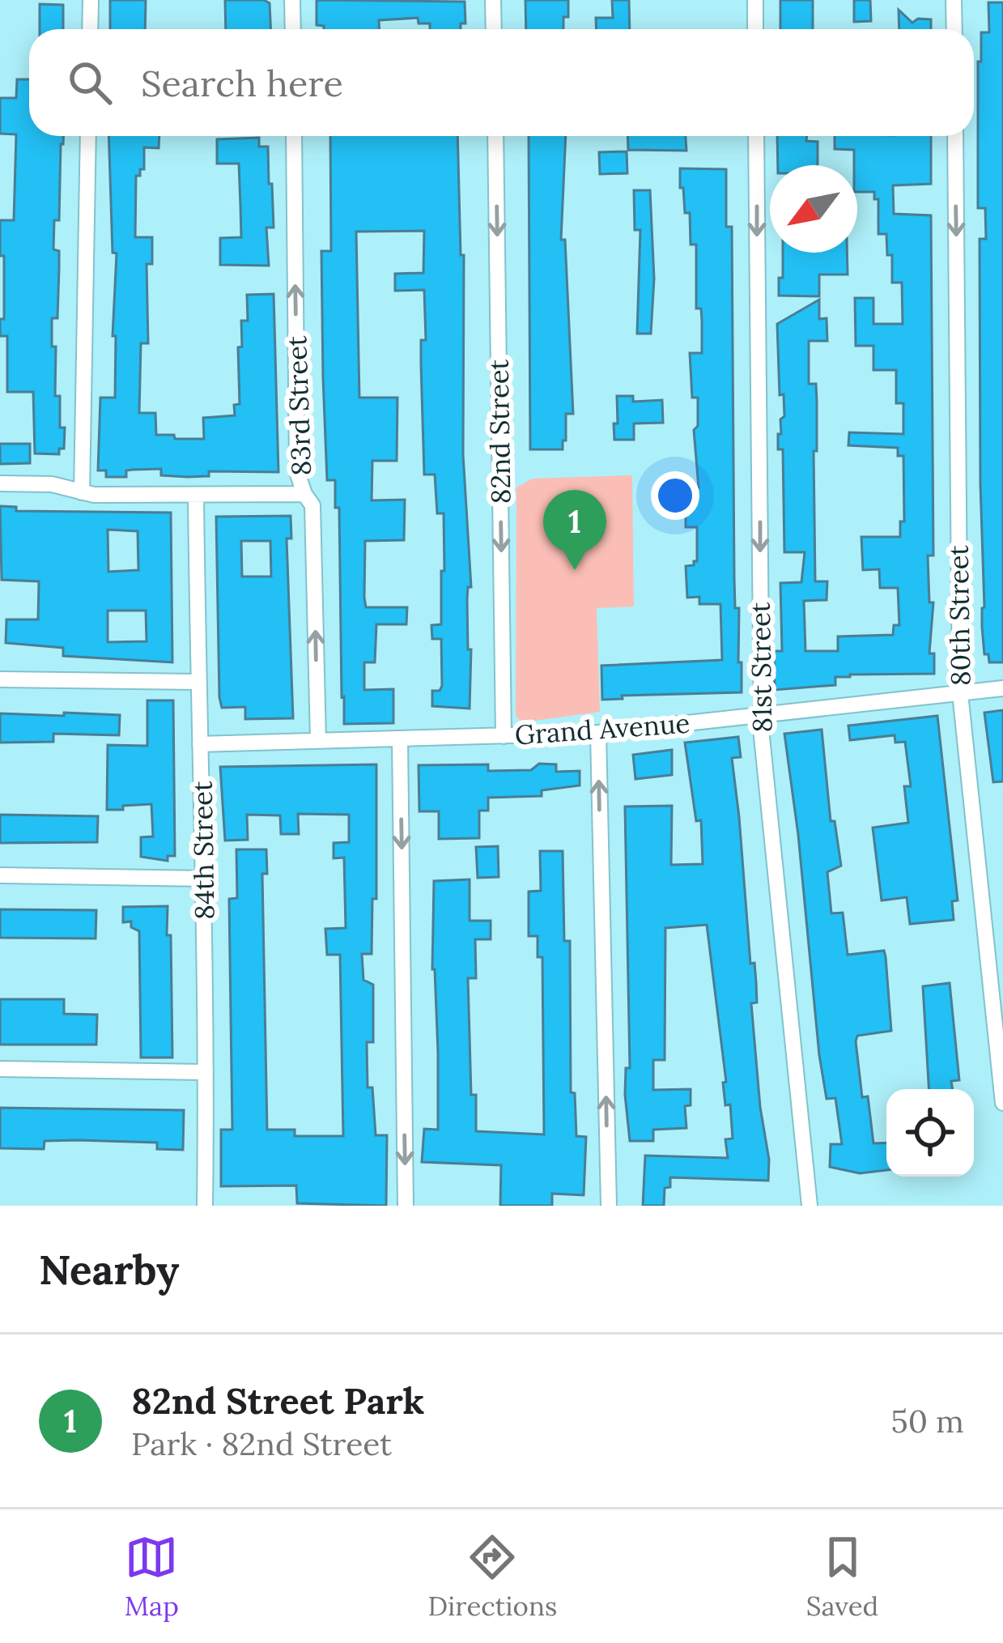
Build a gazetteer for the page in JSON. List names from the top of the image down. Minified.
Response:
{"streets":{"street":["83rd Street","82nd Street","80th Street","81st Street","Grand Avenue","84th Street"]},"crossings":[["83rd Street","Grand Avenue"],["82nd Street","Grand Avenue"],["80th Street","Grand Avenue"],["81st Street","Grand Avenue"],["Grand Avenue","84th Street"]],"one_way":["83rd Street","82nd Street","80th Street","81st Street"],"north":"bottom left","page":{"search":"Search here","pins":"1","heading":"Nearby","list":[{"mark":"1","name":"82nd Street Park","note":"Park · 82nd Street","value":"50 m"}],"nav":["Map","Directions","Saved"]}}
